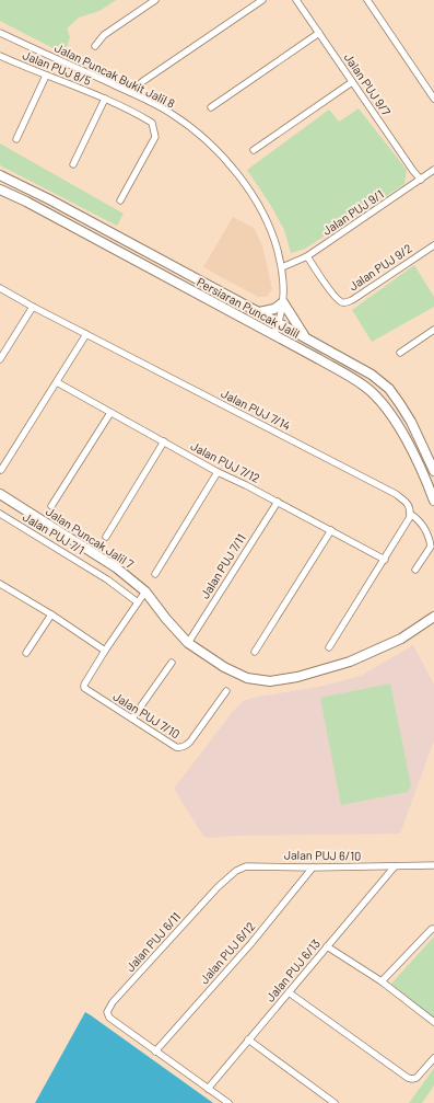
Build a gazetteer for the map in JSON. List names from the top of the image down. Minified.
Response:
{"streets":{"main road":["Persiaran Puncak Jalil","Jalan Puncak Jalil 7"],"street":["Jalan PUJ 8/5","Jalan Puncak Bukit Jalil 8","Jalan PUJ 9/7","Jalan PUJ 9/1","Jalan PUJ 9/2","Jalan PUJ 7/14","Jalan PUJ 7/12","Jalan PUJ 7/1","Jalan PUJ 7/11","Jalan PUJ 7/10","Jalan PUJ 6/10","Jalan PUJ 6/11","Jalan PUJ 6/12","Jalan PUJ 6/13"]},"crossings":[["Jalan Puncak Bukit Jalil 8","Jalan PUJ 9/1"],["Jalan Puncak Bukit Jalil 8","Persiaran Puncak Jalil"],["Jalan PUJ 9/7","Jalan PUJ 9/1"],["Jalan PUJ 9/1","Jalan PUJ 9/2"],["Jalan PUJ 7/12","Jalan PUJ 7/11"],["Jalan Puncak Jalil 7","Jalan PUJ 7/11"],["Jalan PUJ 6/10","Jalan PUJ 6/11"],["Jalan PUJ 6/10","Jalan PUJ 6/12"],["Jalan PUJ 6/10","Jalan PUJ 6/13"],["Jalan PUJ 6/11","Jalan PUJ 6/12"]]}
